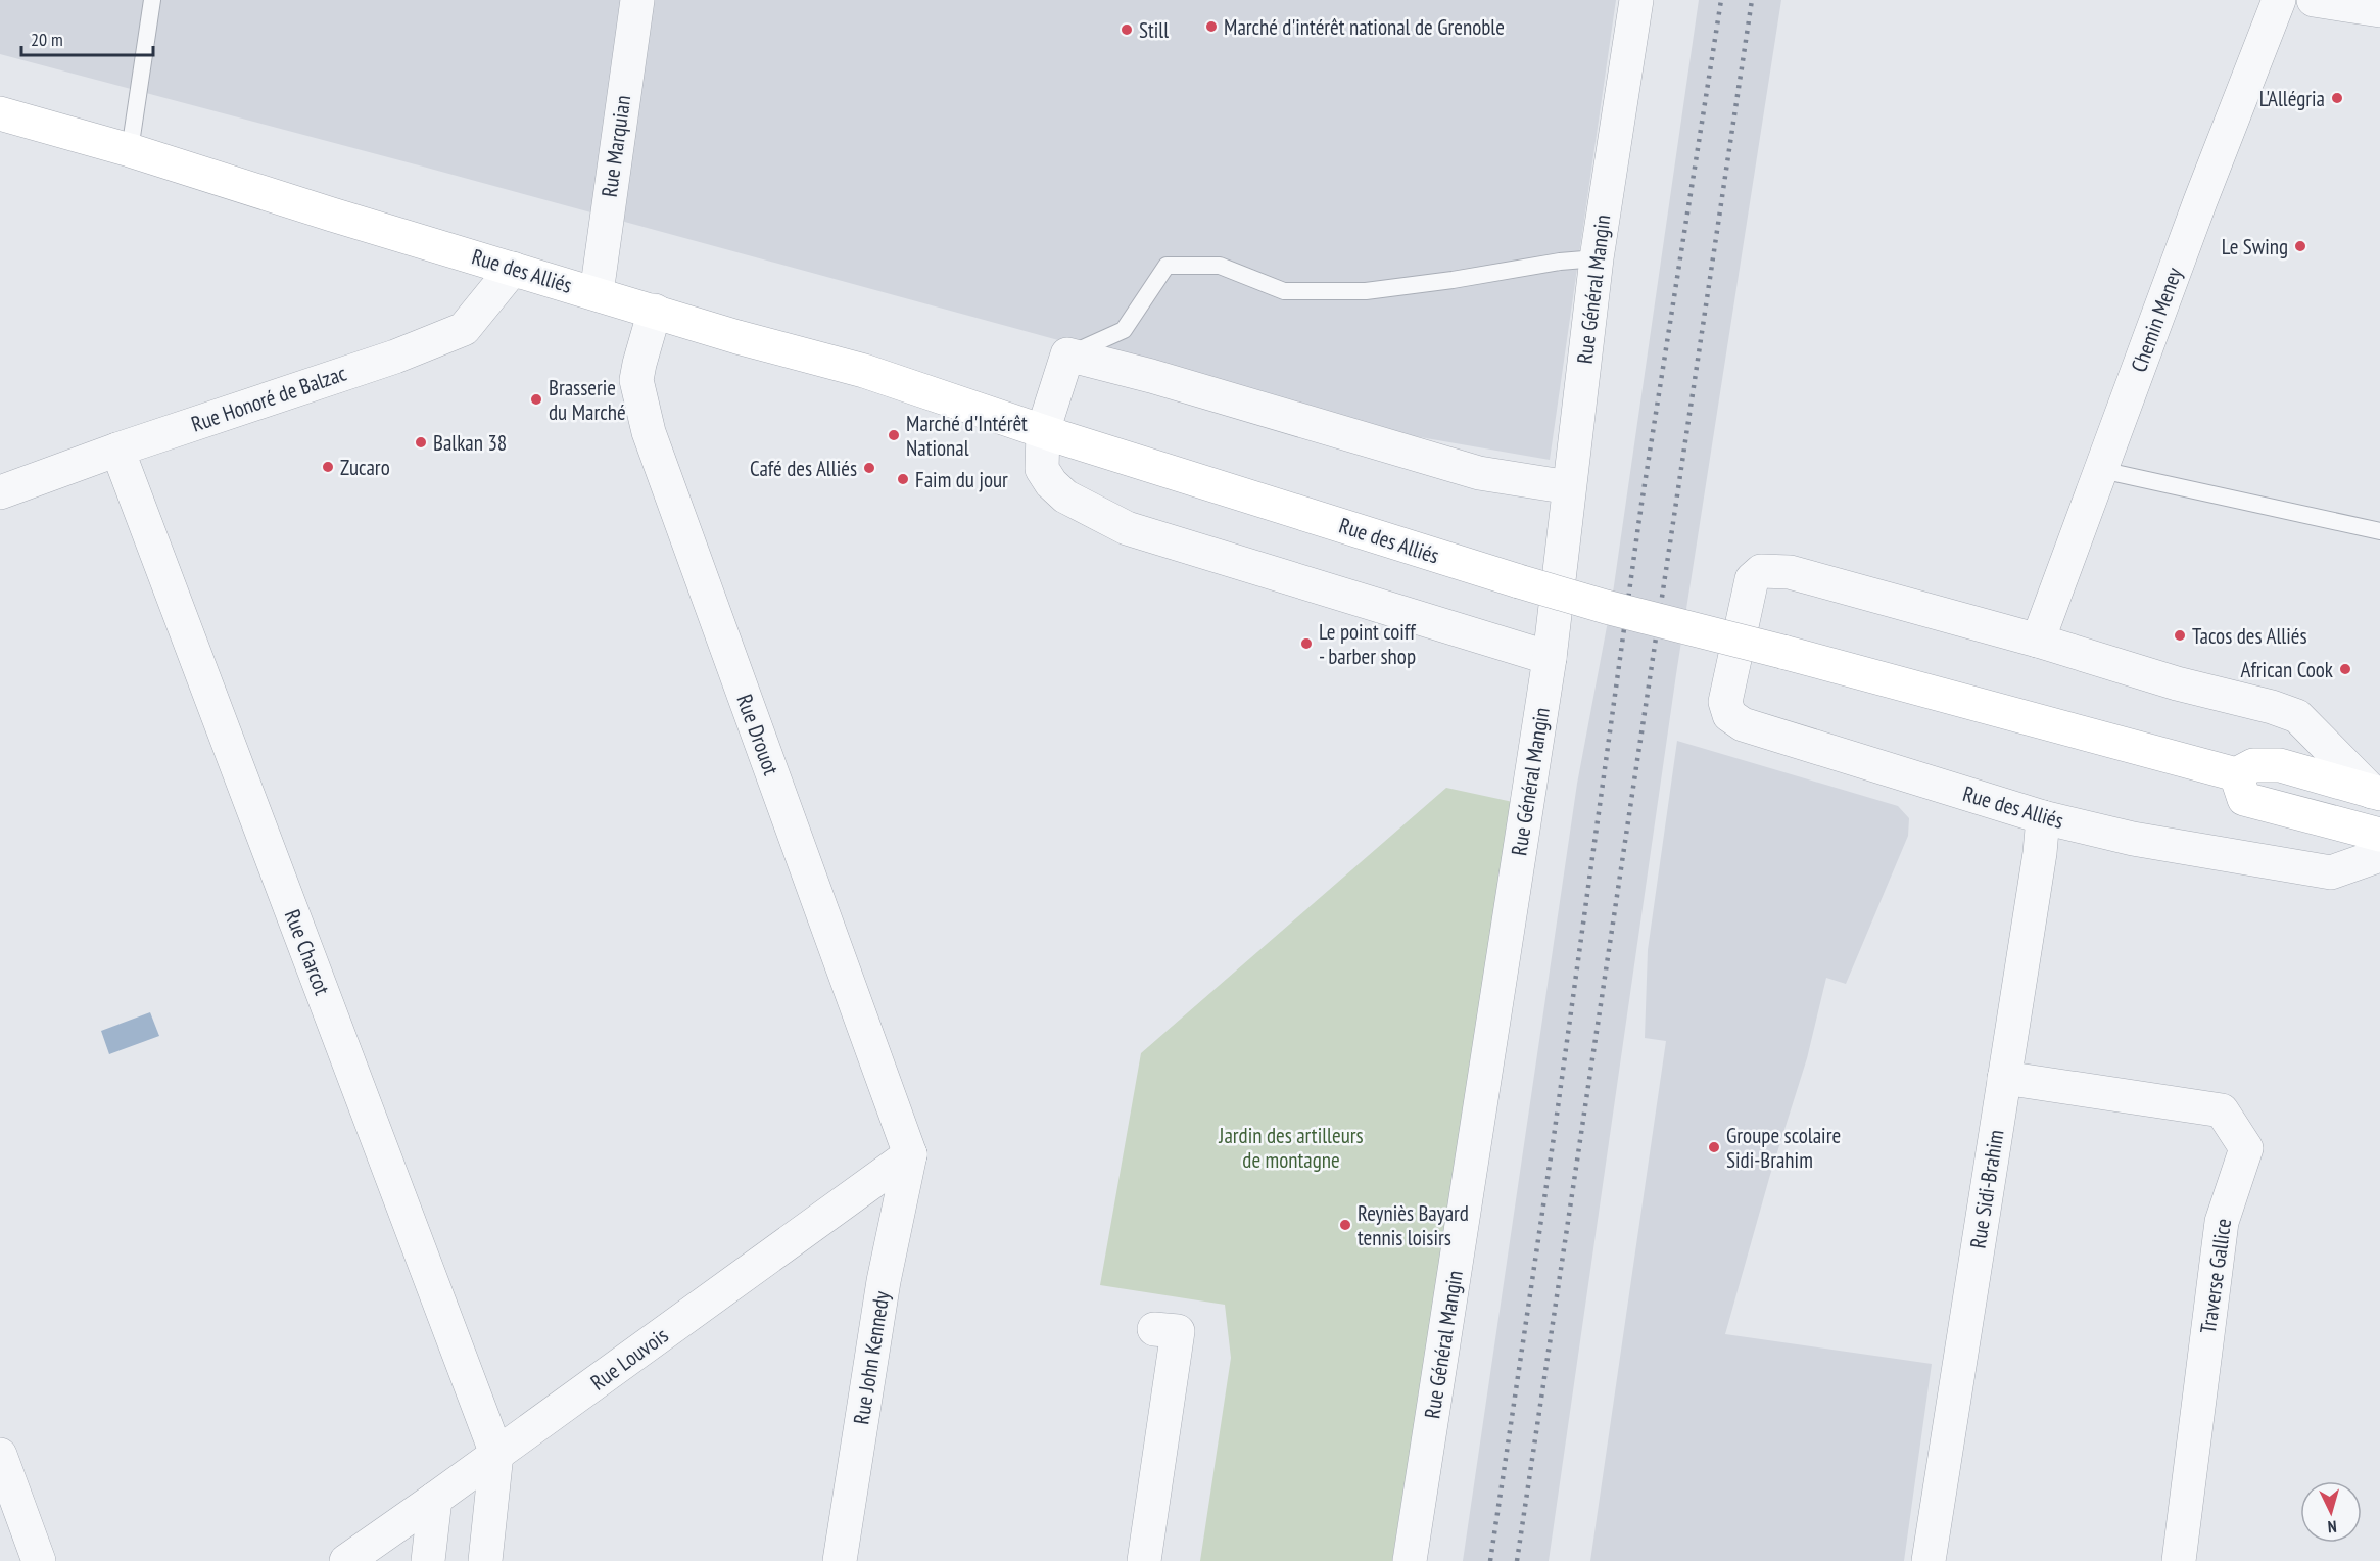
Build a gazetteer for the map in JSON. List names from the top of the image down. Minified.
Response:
{"streets":{"main road":["Rue des Alliés"],"street":["Rue Marquian","Rue Général Mangin","Chemin Meney","Rue Honoré de Balzac","Rue Drouot","Rue Charcot","Rue Sidi-Brahim","Traverse Gallice","Rue John Kennedy","Rue Louvois"]},"crossings":[["Rue Marquian","Rue des Alliés"],["Rue des Alliés","Chemin Meney"],["Rue des Alliés","Rue Honoré de Balzac"],["Rue des Alliés","Rue Drouot"],["Rue des Alliés","Rue Sidi-Brahim"],["Rue Honoré de Balzac","Rue Charcot"],["Rue Drouot","Rue John Kennedy"],["Rue Drouot","Rue Louvois"],["Rue Charcot","Rue Louvois"],["Rue Sidi-Brahim","Traverse Gallice"],["Rue John Kennedy","Rue Louvois"]],"parks":["Jardin des artilleurs de montagne"],"places":["Marché d'intérêt national de Grenoble","Still","L'Allégria","Le Swing","Brasserie du Marché","Marché d'Intérêt National","Balkan 38","Zucaro","Café des Alliés","Faim du jour","Tacos des Alliés","Le point coiff - barber shop","African Cook","Groupe scolaire Sidi-Brahim","Reyniès Bayard tennis loisirs"],"scale_bar":"20 m","north":"bottom"}
